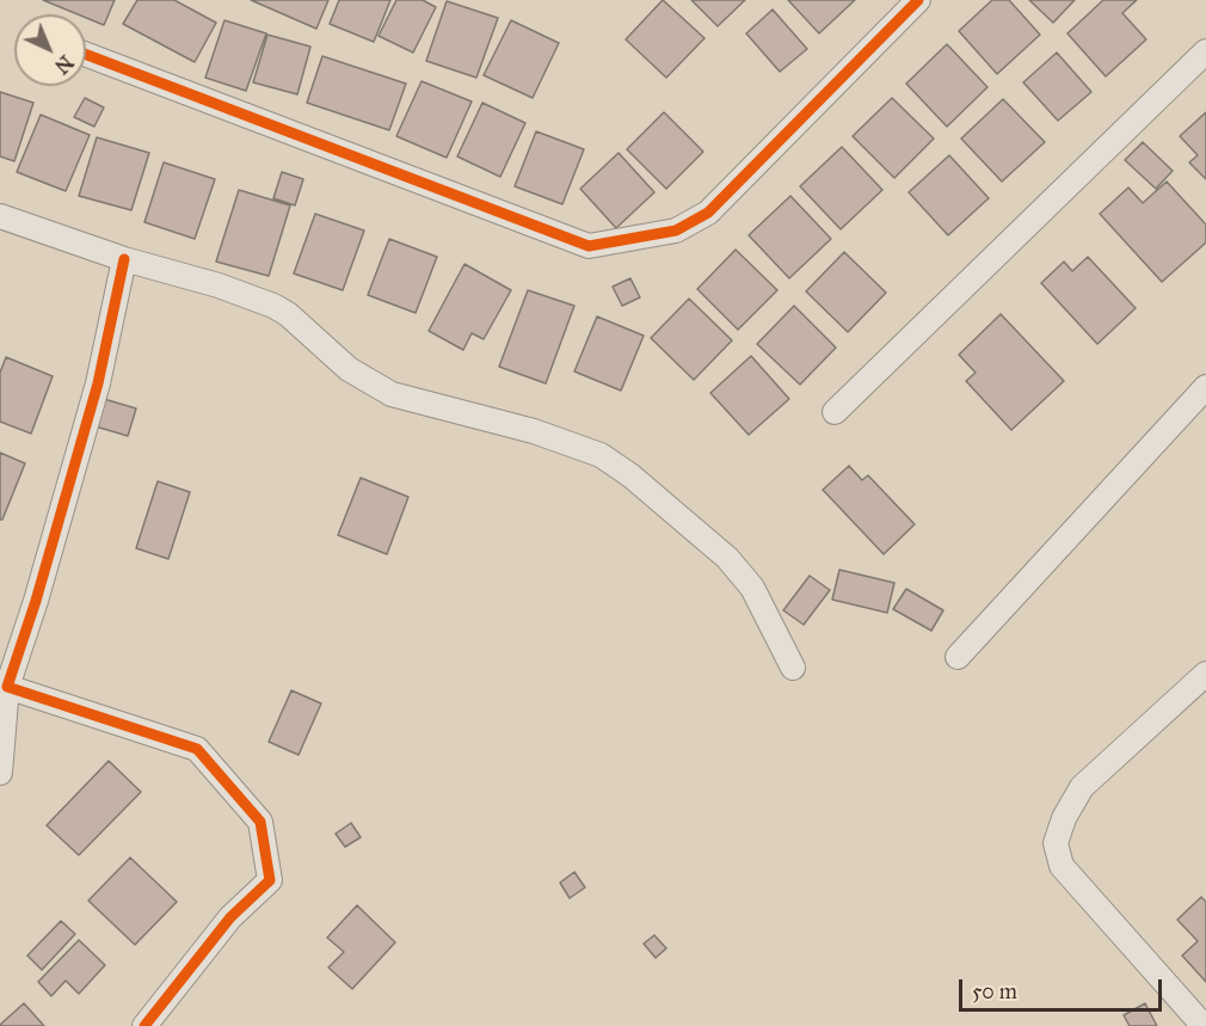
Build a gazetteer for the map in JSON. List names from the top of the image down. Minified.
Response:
{"scale_bar":"50 m","north":"bottom right"}
